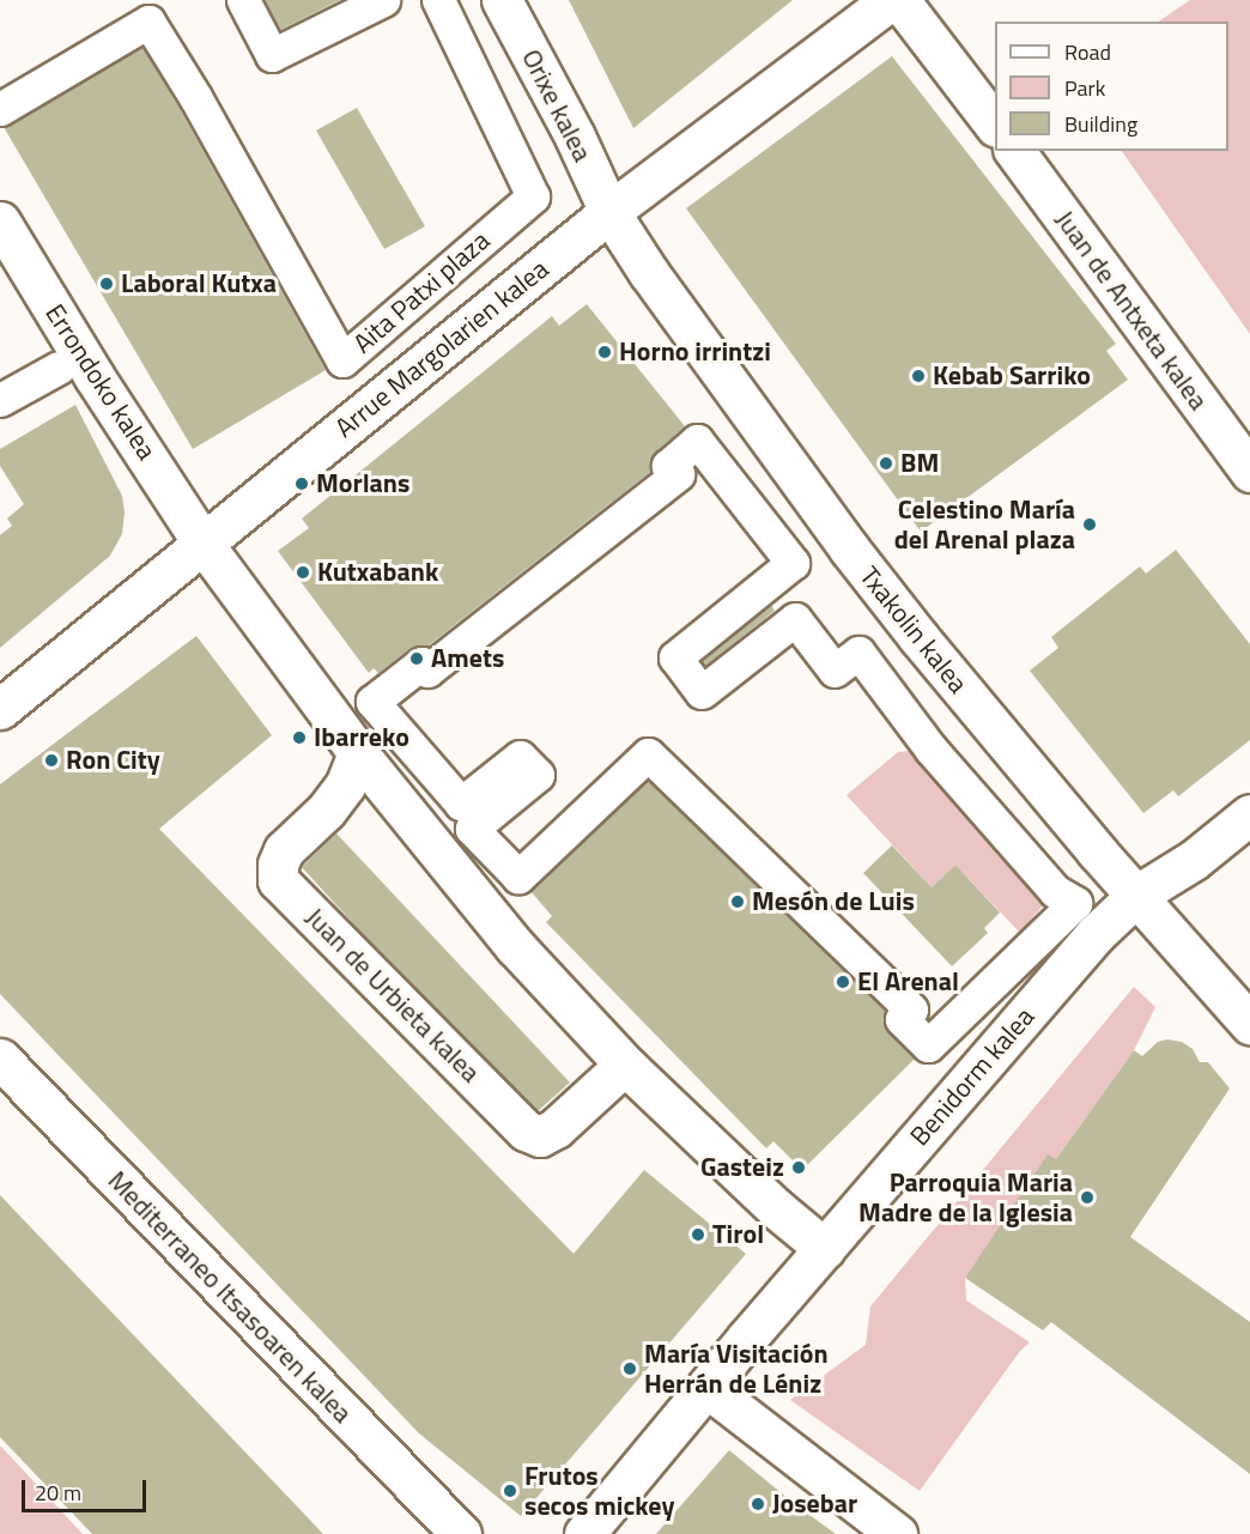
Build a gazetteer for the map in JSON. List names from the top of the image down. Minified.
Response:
{"streets":{"street":["Orixe kalea","Aita Patxi plaza","Juan de Antxeta kalea","Arrue Margolarien kalea","Errondoko kalea","Txakolin kalea","Juan de Urbieta kalea","Benidorm kalea","Mediterraneo Itsasoaren kalea"]},"crossings":[["Orixe kalea","Arrue Margolarien kalea"],["Orixe kalea","Txakolin kalea"],["Arrue Margolarien kalea","Errondoko kalea"],["Arrue Margolarien kalea","Txakolin kalea"],["Txakolin kalea","Benidorm kalea"]],"places":["Laboral Kutxa","Horno irrintzi","Kebab Sarriko","BM","Morlans","Celestino María del Arenal plaza","Kutxabank","Amets","Ibarreko","Ron City","Mesón de Luis","El Arenal","Gasteiz","Parroquia Maria Madre de la Iglesia","Tirol","María Visitación Herrán de Léniz","Frutos secos mickey","Josebar"],"legend":["Road","Park","Building"],"scale_bar":"20 m"}
